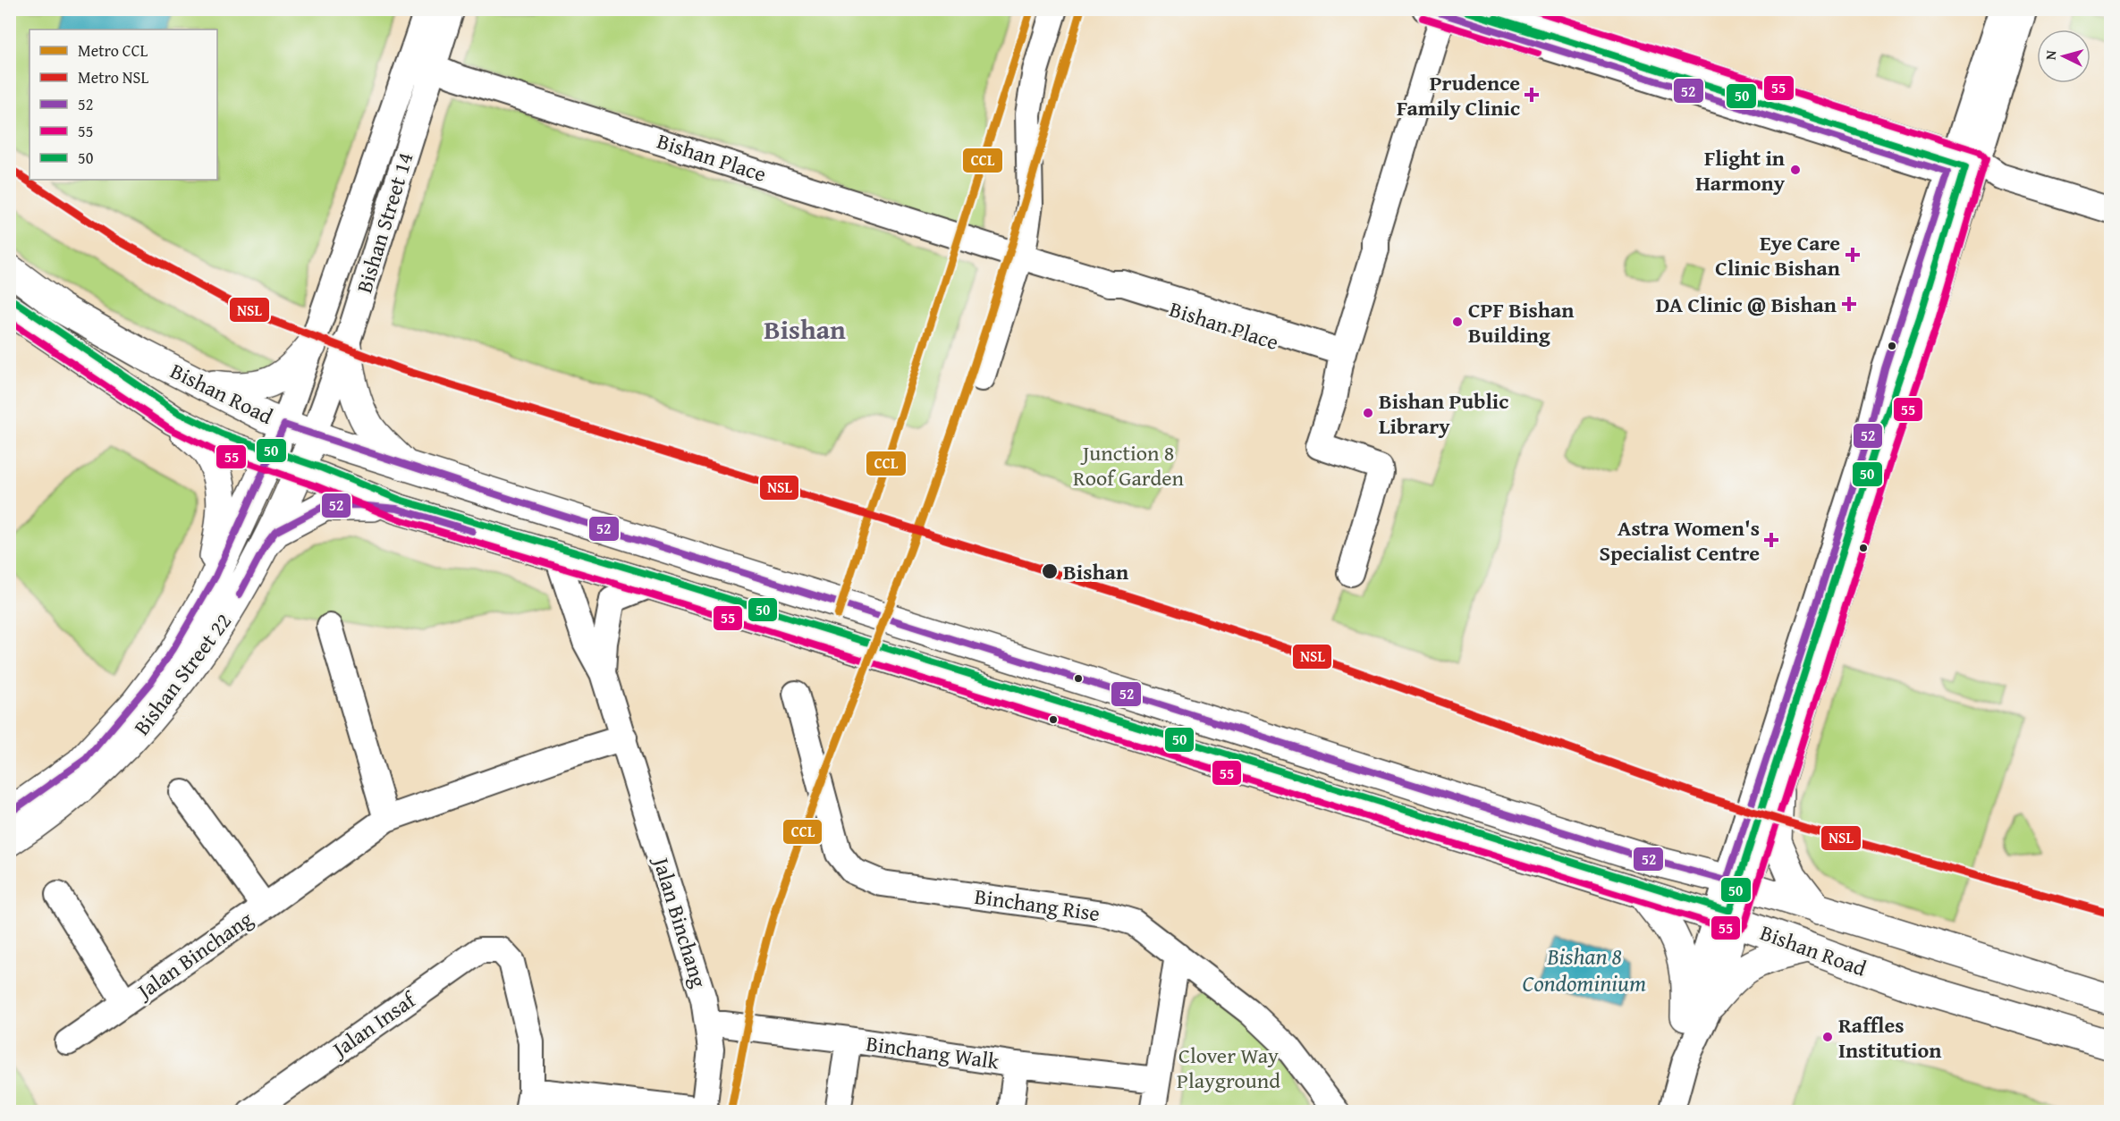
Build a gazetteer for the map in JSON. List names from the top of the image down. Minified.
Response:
{"streets":{"main road":["Bishan Road","Bishan Street 22"],"street":["Bishan Place","Bishan Street 14","Binchang Rise","Jalan Binchang","Jalan Insaf","Binchang Walk"]},"crossings":[["Bishan Place","Bishan Street 14"],["Bishan Street 14","Bishan Road"],["Bishan Street 14","Bishan Street 22"],["Bishan Road","Bishan Street 22"],["Bishan Road","Jalan Binchang"],["Jalan Binchang","Binchang Walk"]],"districts":["Bishan"],"water":["Bishan 8 Condominium"],"parks":["Junction 8 Roof Garden","Clover Way Playground"],"places":{"health":["Prudence Family Clinic","Eye Care Clinic Bishan","DA Clinic @ Bishan","Astra Women's Specialist Centre"],"other":["Flight in Harmony","CPF Bishan Building","Bishan Public Library","Bishan","Raffles Institution"]},"lines":["metro line CCL","transit line 52","transit line 55","transit line 50","metro line NSL"],"legend":["Metro CCL","Metro NSL","52","55","50"],"north":"left"}
